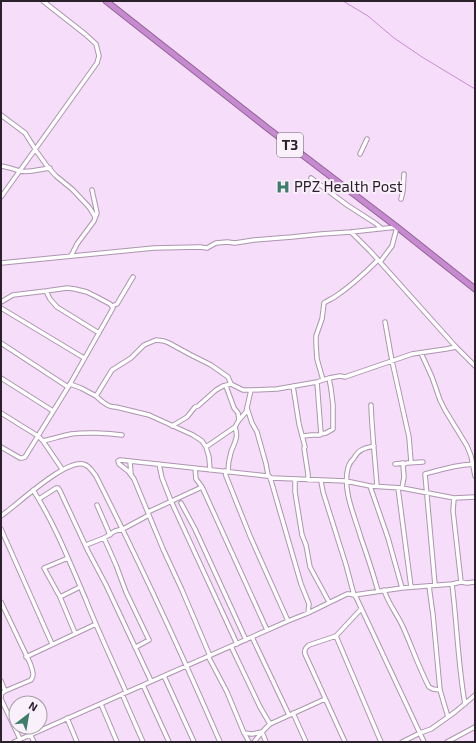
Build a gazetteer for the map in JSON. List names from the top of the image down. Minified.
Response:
{"streets":{"highway":["T3"]},"places":{"hospital":["PPZ Health Post"]},"north":"top right"}
